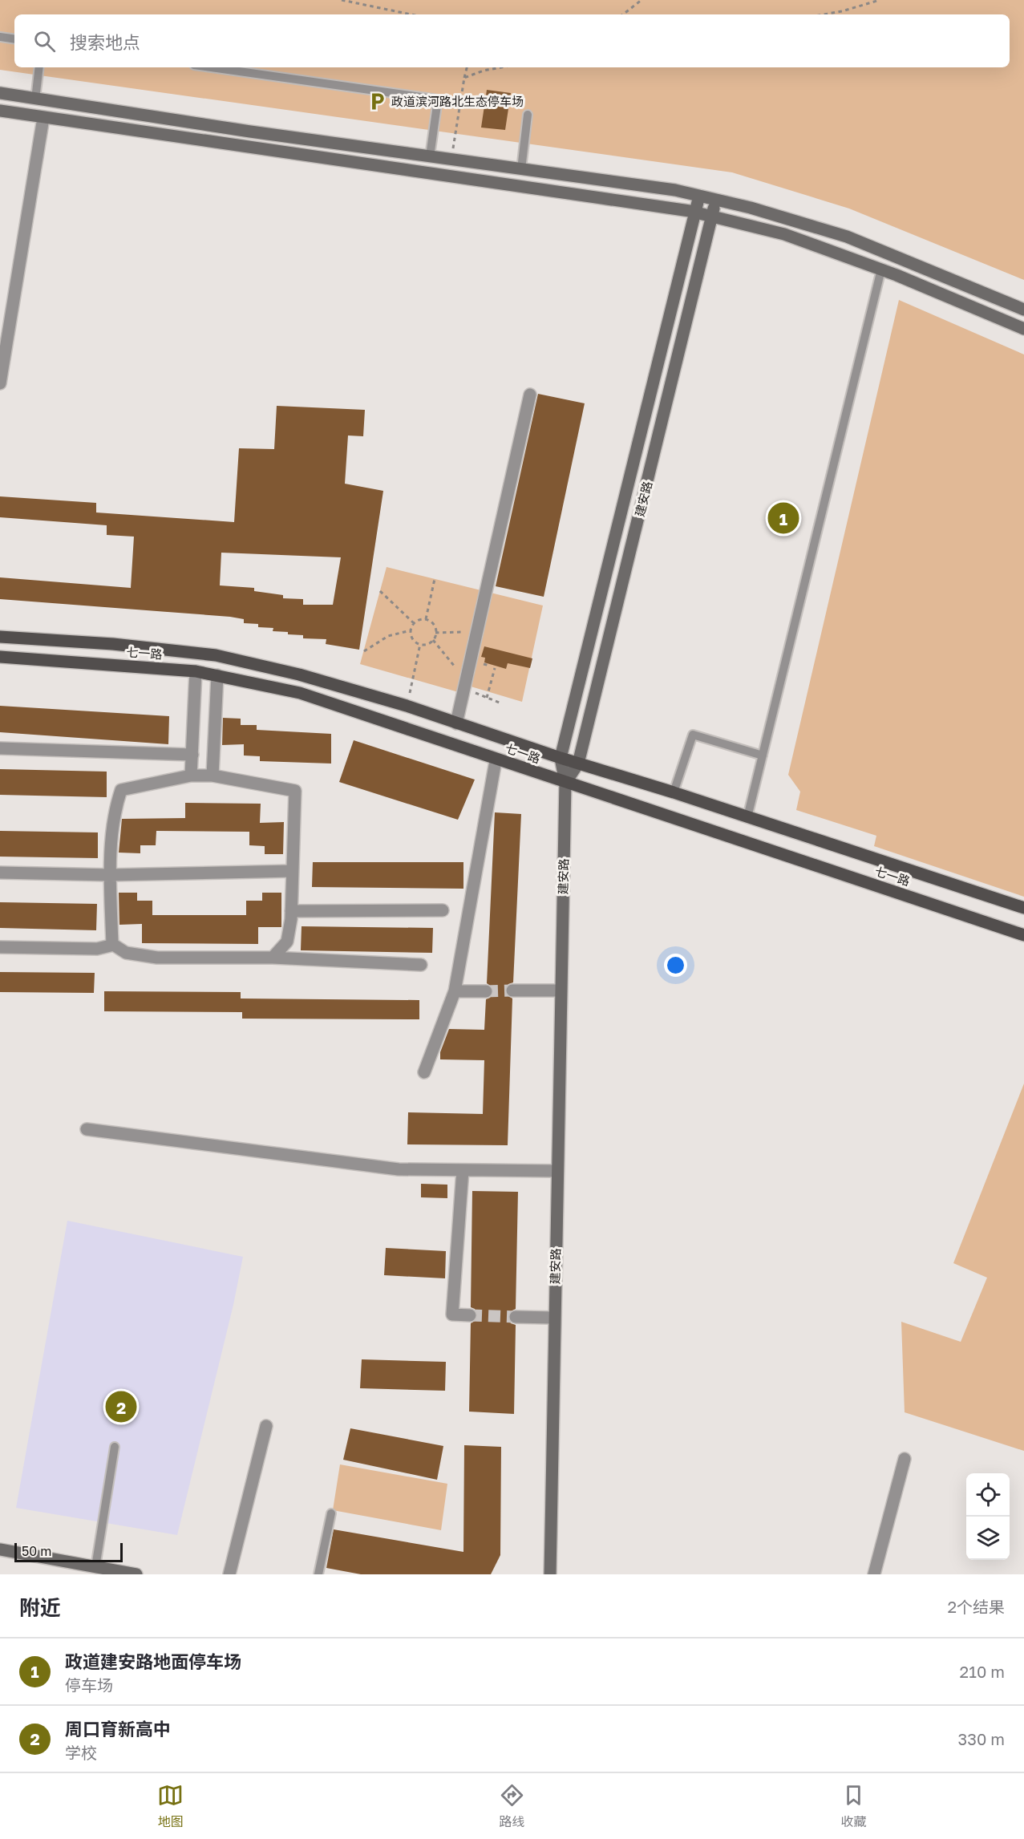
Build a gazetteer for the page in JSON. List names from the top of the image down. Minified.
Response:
{"streets":{"main road":["七一路"],"street":["建安路"]},"crossings":[["建安路","七一路"]],"places":{"parking":["政道滨河路北生态停车场"]},"scale_bar":"50 m","page":{"search":"搜索地点","pins":["1","2"],"scale":"50 m","heading":["附近","2个结果"],"list":[{"mark":"1","name":"政道建安路地面停车场","note":"停车场","value":"210 m"},{"mark":"2","name":"周口育新高中","note":"学校","value":"330 m"}],"nav":["地图","路线","收藏"]}}
